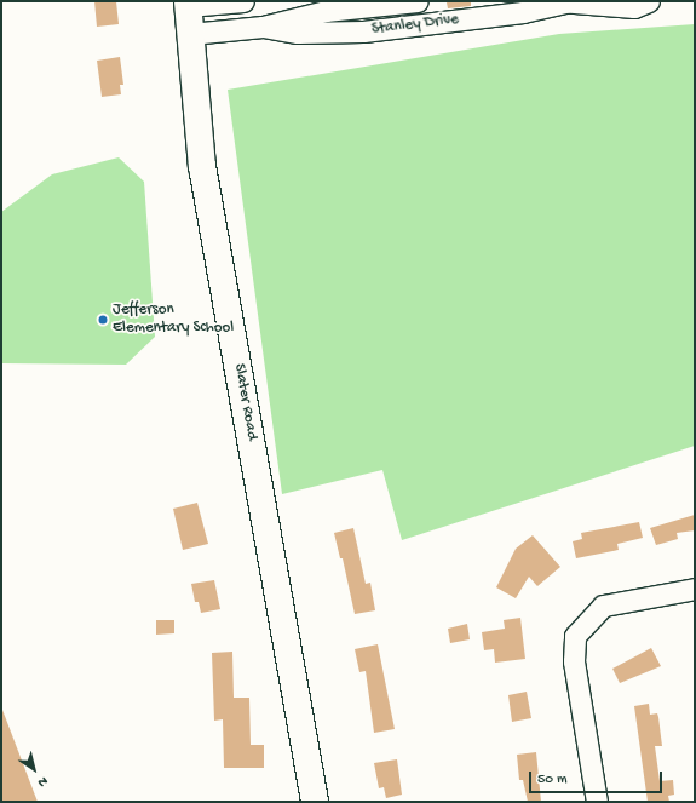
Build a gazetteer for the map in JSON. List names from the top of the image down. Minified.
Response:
{"streets":{"main road":["Slater Road"],"street":["Stanley Drive"]},"crossings":[["Stanley Drive","Slater Road"]],"places":["Jefferson Elementary School"],"scale_bar":"50 m","north":"bottom right"}
